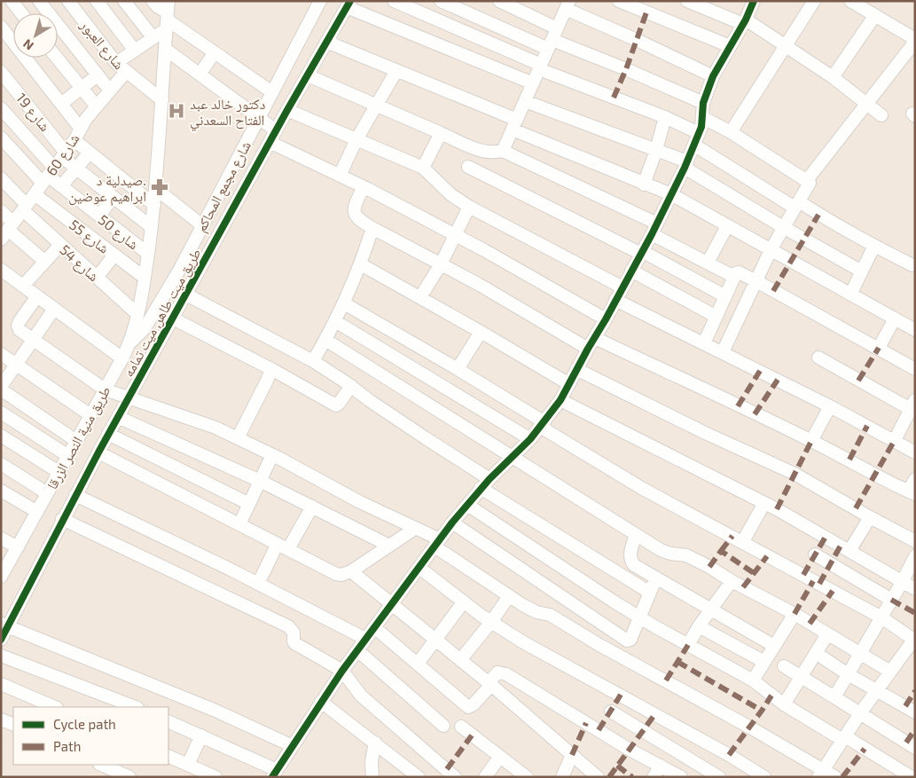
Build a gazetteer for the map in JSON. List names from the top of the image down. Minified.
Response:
{"streets":{"street":["شارع العبور","شارع 19","شارع 60","شارع مجمع المحاكم","شارع 50","شارع 55","شارع 54","طريق ميت طاهر, ميت تمامه","طريق منية النصر الزرقا"]},"crossings":[["شارع العبور","شارع 60"],["شارع العبور","طريق منية النصر الزرقا"],["شارع 19","شارع 60"],["شارع 19","طريق منية النصر الزرقا"],["شارع 60","شارع 50"],["شارع 60","شارع 55"],["شارع 60","شارع 54"],["شارع مجمع المحاكم","طريق منية النصر الزرقا"],["شارع 50","طريق منية النصر الزرقا"],["شارع 55","شارع 54"],["شارع 55","طريق منية النصر الزرقا"],["شارع 54","طريق منية النصر الزرقا"]],"places":{"hospital":["دكتور خالد عبد الفتاح السعدني"],"pharmacy":["صيدلية د. ابراهيم عوضين"]},"legend":["Cycle path","Path"],"north":"bottom left"}
